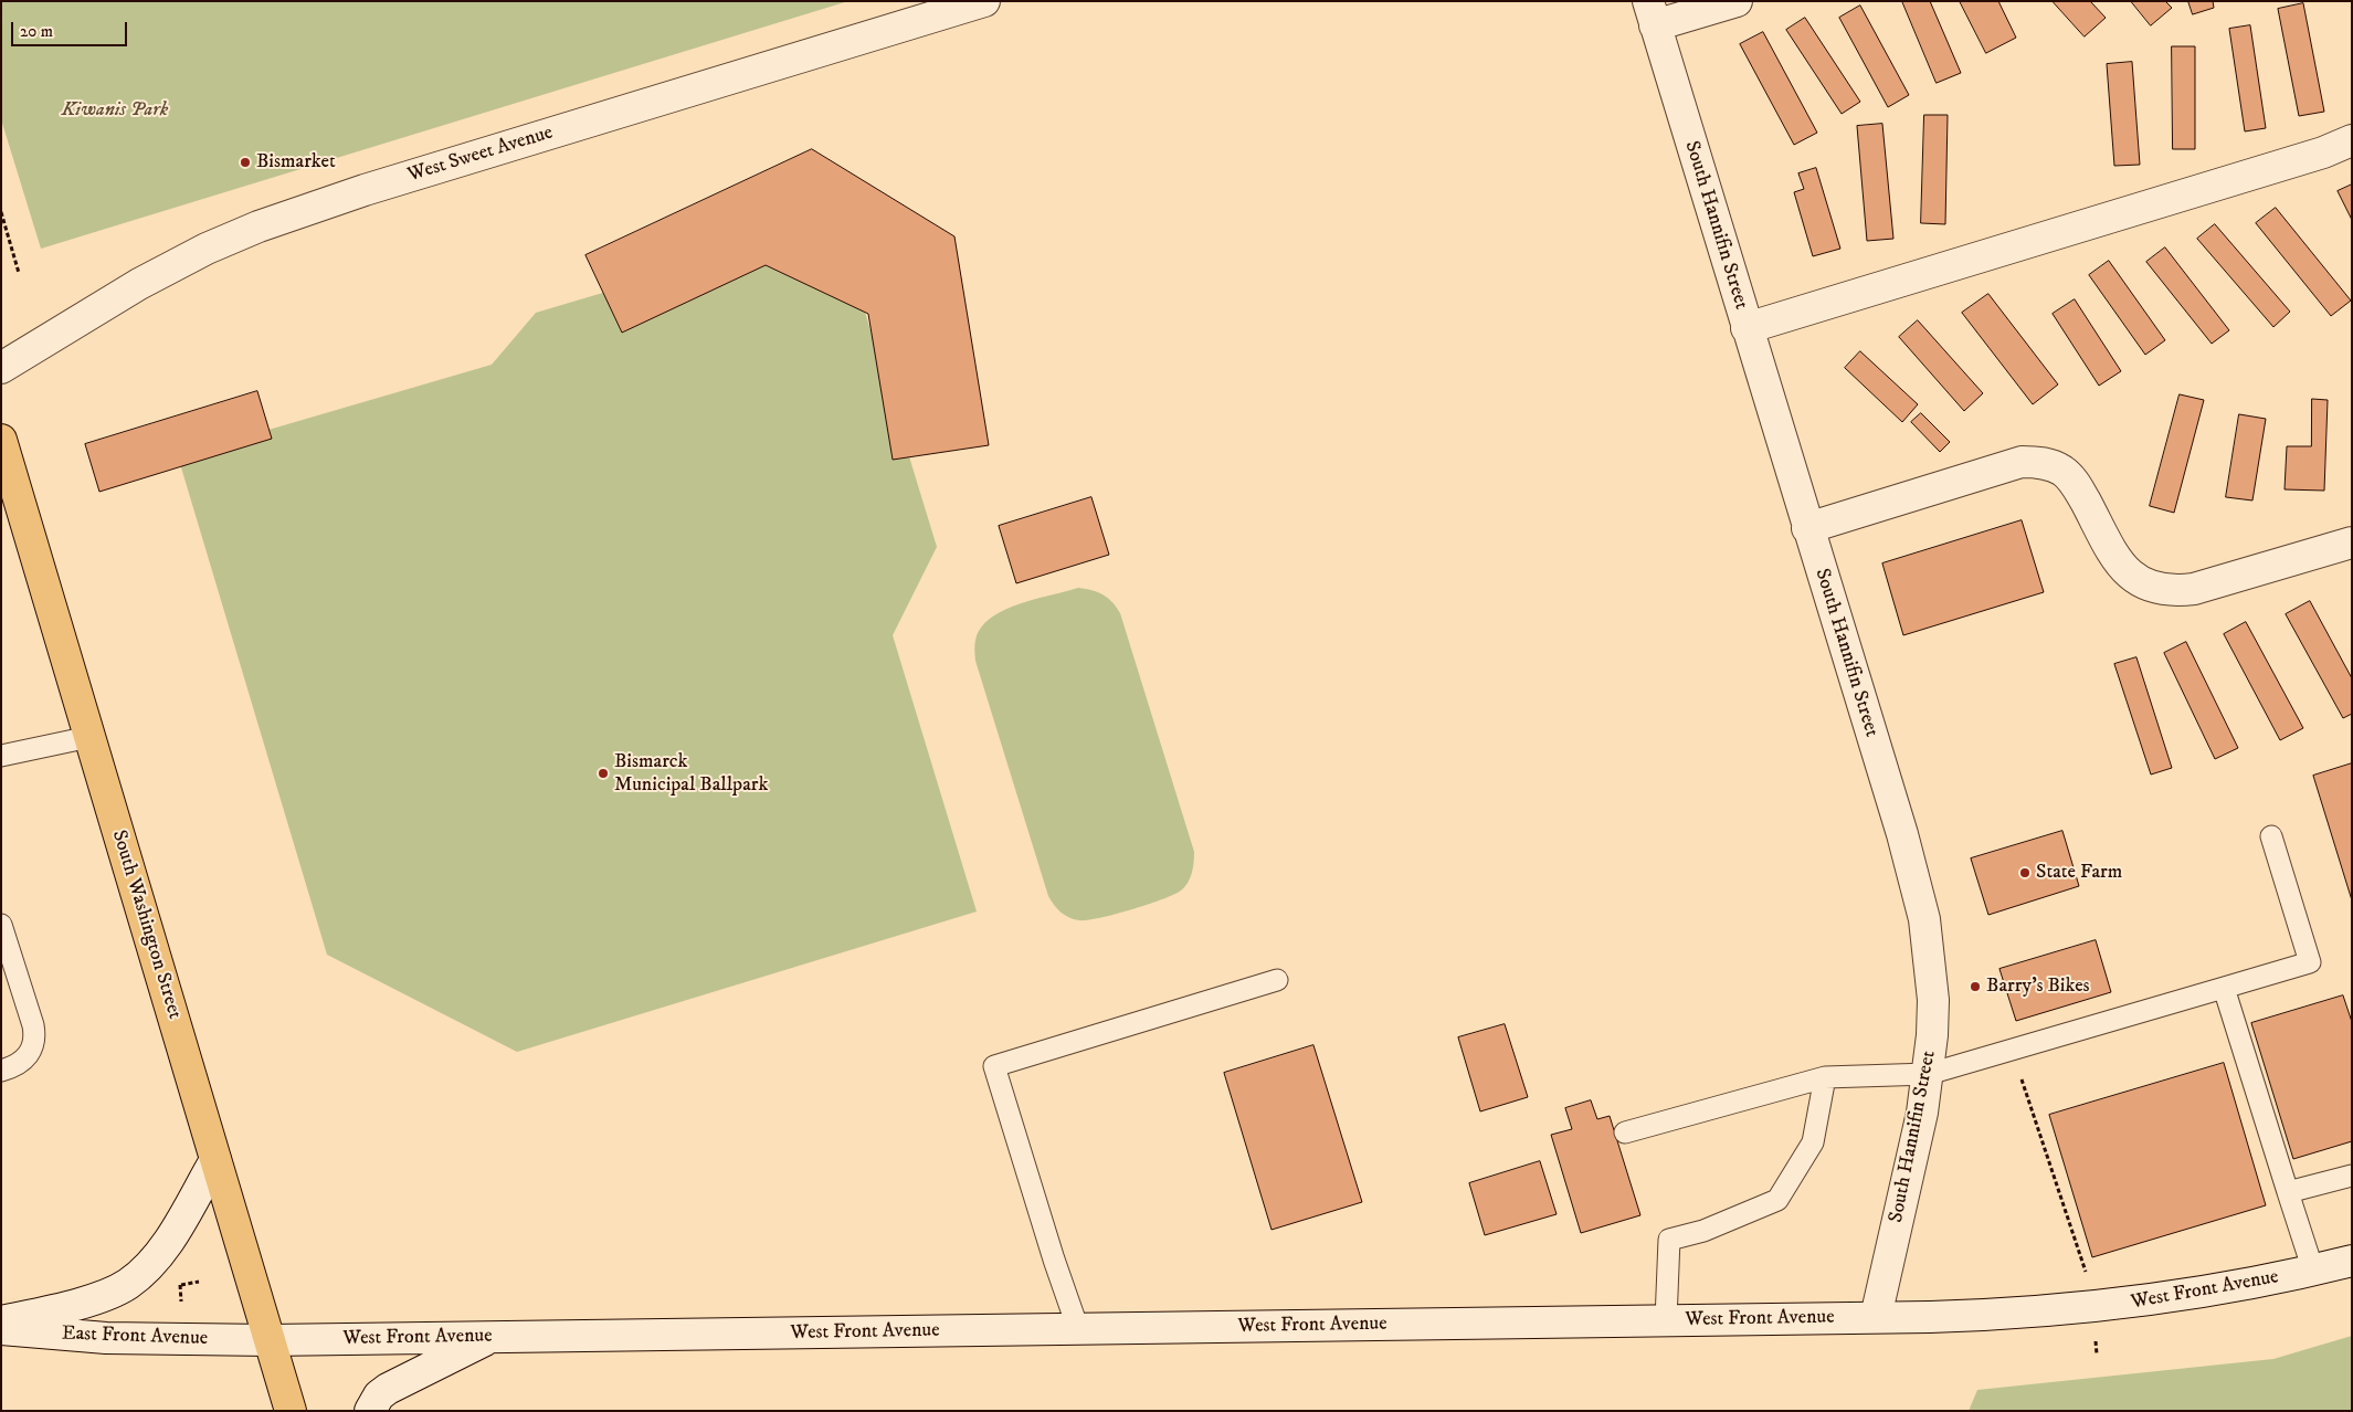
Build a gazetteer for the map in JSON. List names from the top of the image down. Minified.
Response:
{"streets":{"main road":["South Washington Street"],"street":["West Sweet Avenue","South Hannifin Street","West Front Avenue","East Front Avenue"]},"crossings":[["South Hannifin Street","West Front Avenue"],["South Washington Street","West Front Avenue"],["South Washington Street","East Front Avenue"],["West Front Avenue","East Front Avenue"]],"parks":["Kiwanis Park"],"places":["Bismarket","Bismarck Municipal Ballpark","State Farm","Barry's Bikes"],"scale_bar":"20 m"}
